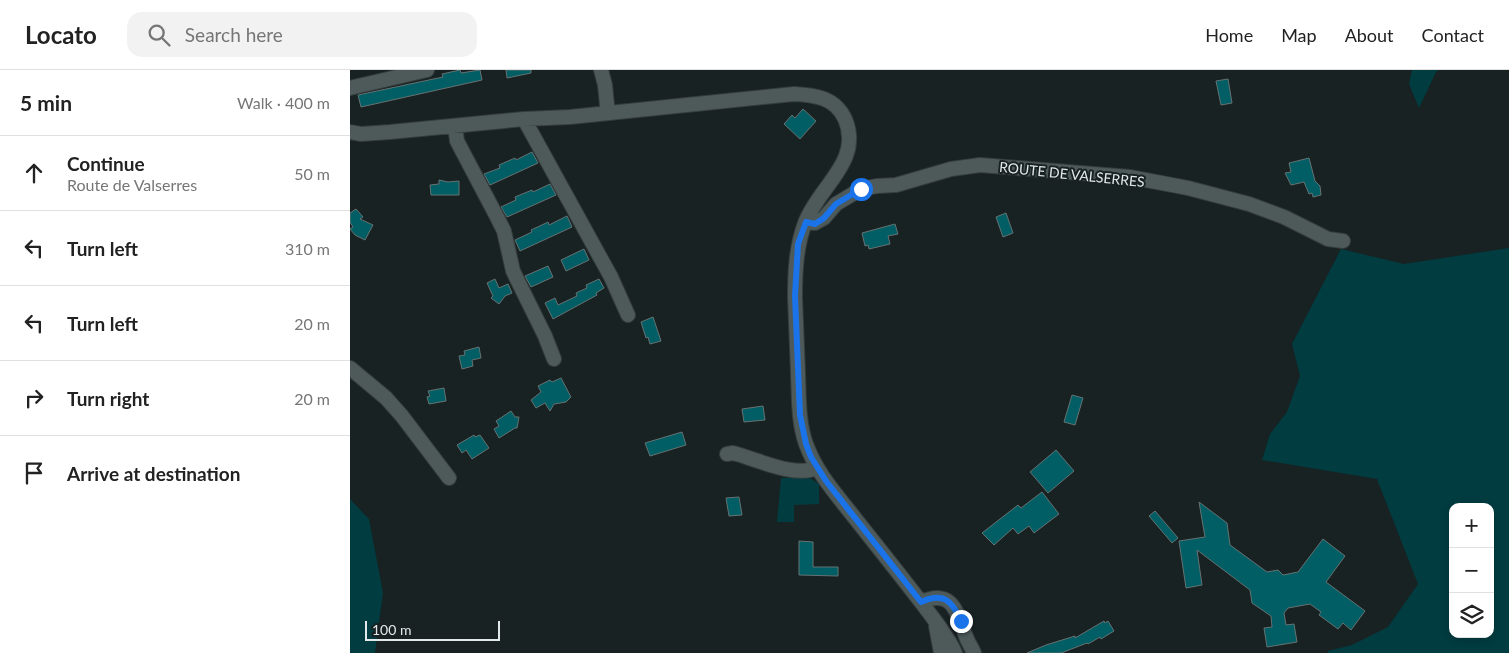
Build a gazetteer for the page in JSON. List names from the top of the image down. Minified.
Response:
{"streets":{"street":["ROUTE DE VALSERRES"]},"scale_bar":"100 m","page":{"header":"Locato","search":"Search here","nav":["Home","Map","About","Contact"],"heading":["5 min","Walk · 400 m"],"list":[["Continue","Route de Valserres","50 m"],["Turn left","310 m"],["Turn left","20 m"],["Turn right","20 m"],"Arrive at destination"],"map_buttons":["+","−"],"scale":"100 m"}}
